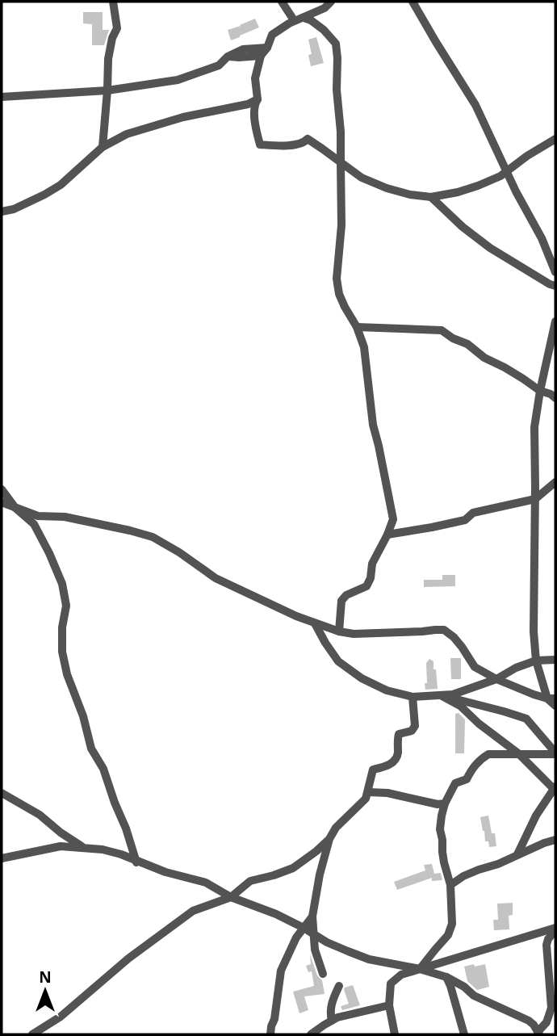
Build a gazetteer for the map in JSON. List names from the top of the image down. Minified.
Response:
{"north":"top"}
